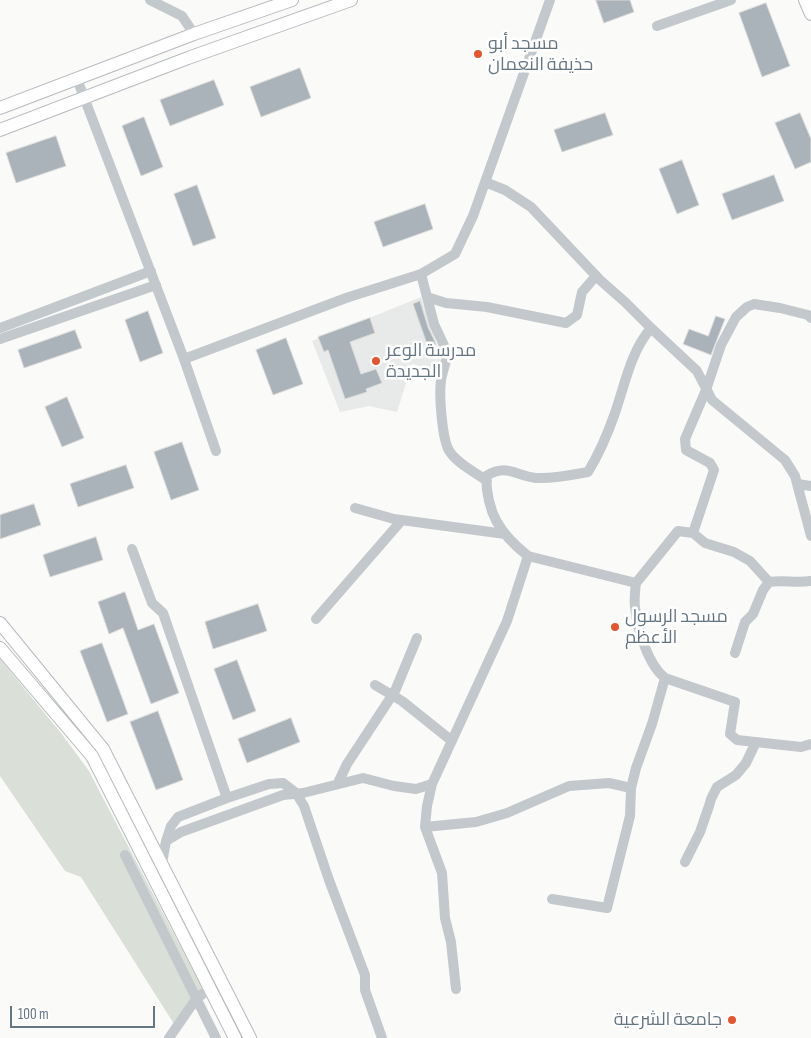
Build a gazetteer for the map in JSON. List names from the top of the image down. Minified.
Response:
{"places":["مسجد أبو حذيفة النعمان","مدرسة الوعر الجديدة","مسجد الرسول الأعظم","جامعة الشرعية"],"scale_bar":"100 m"}
